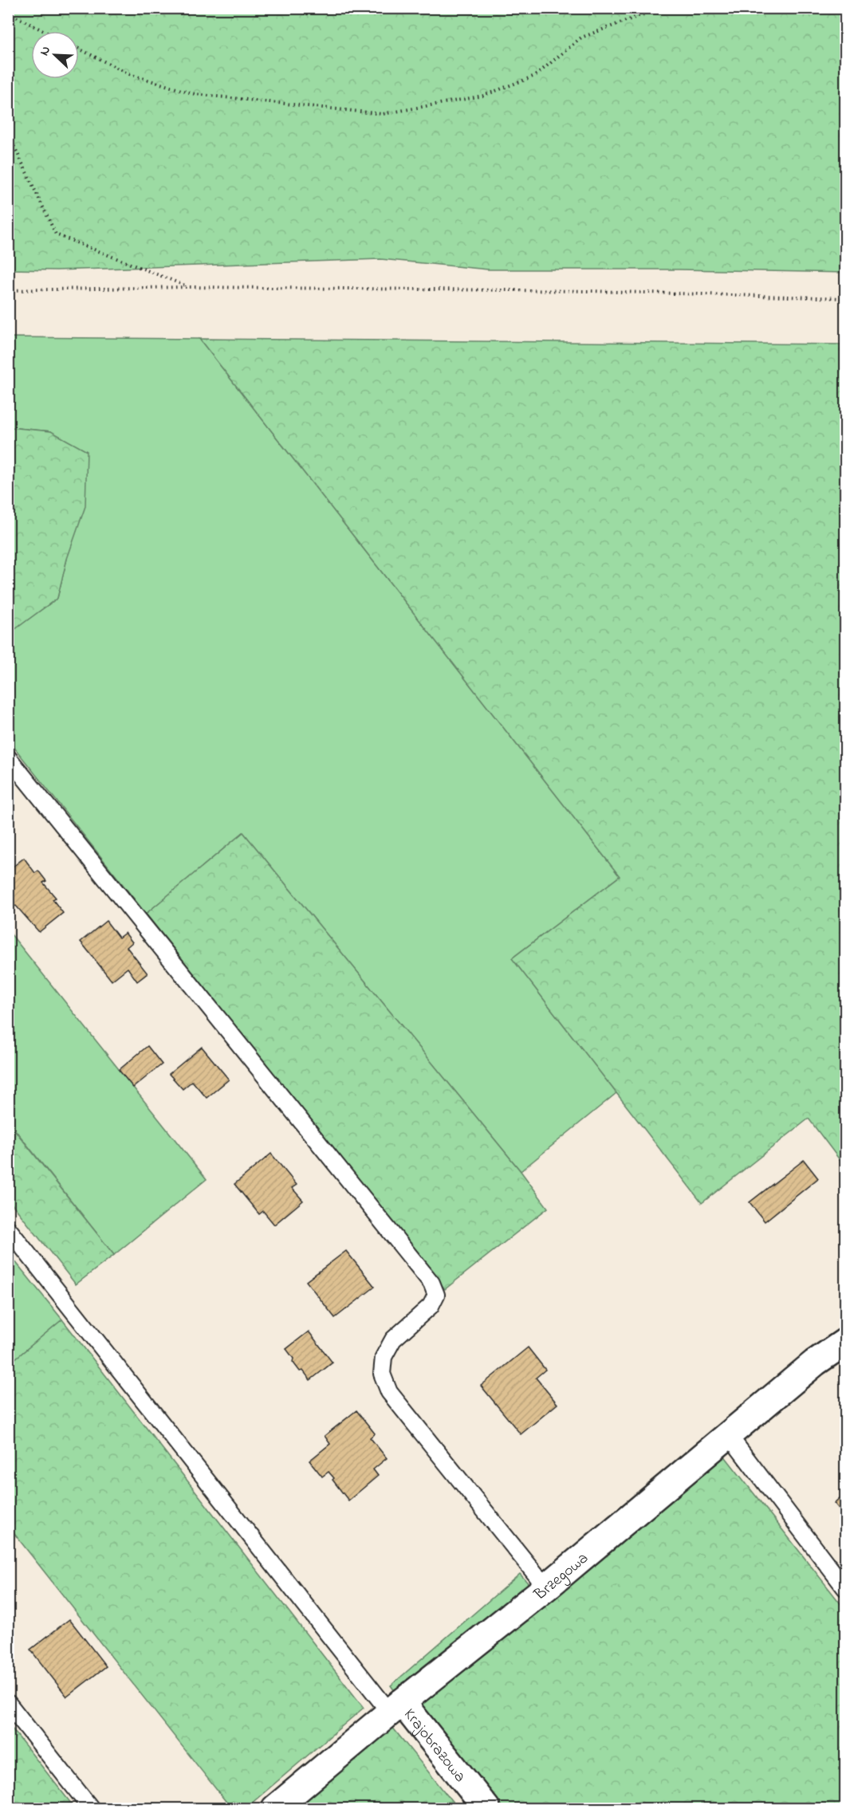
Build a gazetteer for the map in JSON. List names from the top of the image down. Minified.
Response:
{"streets":{"street":["Brzegowa","Krajobrazowa"]},"crossings":[["Brzegowa","Krajobrazowa"]],"north":"top left"}
